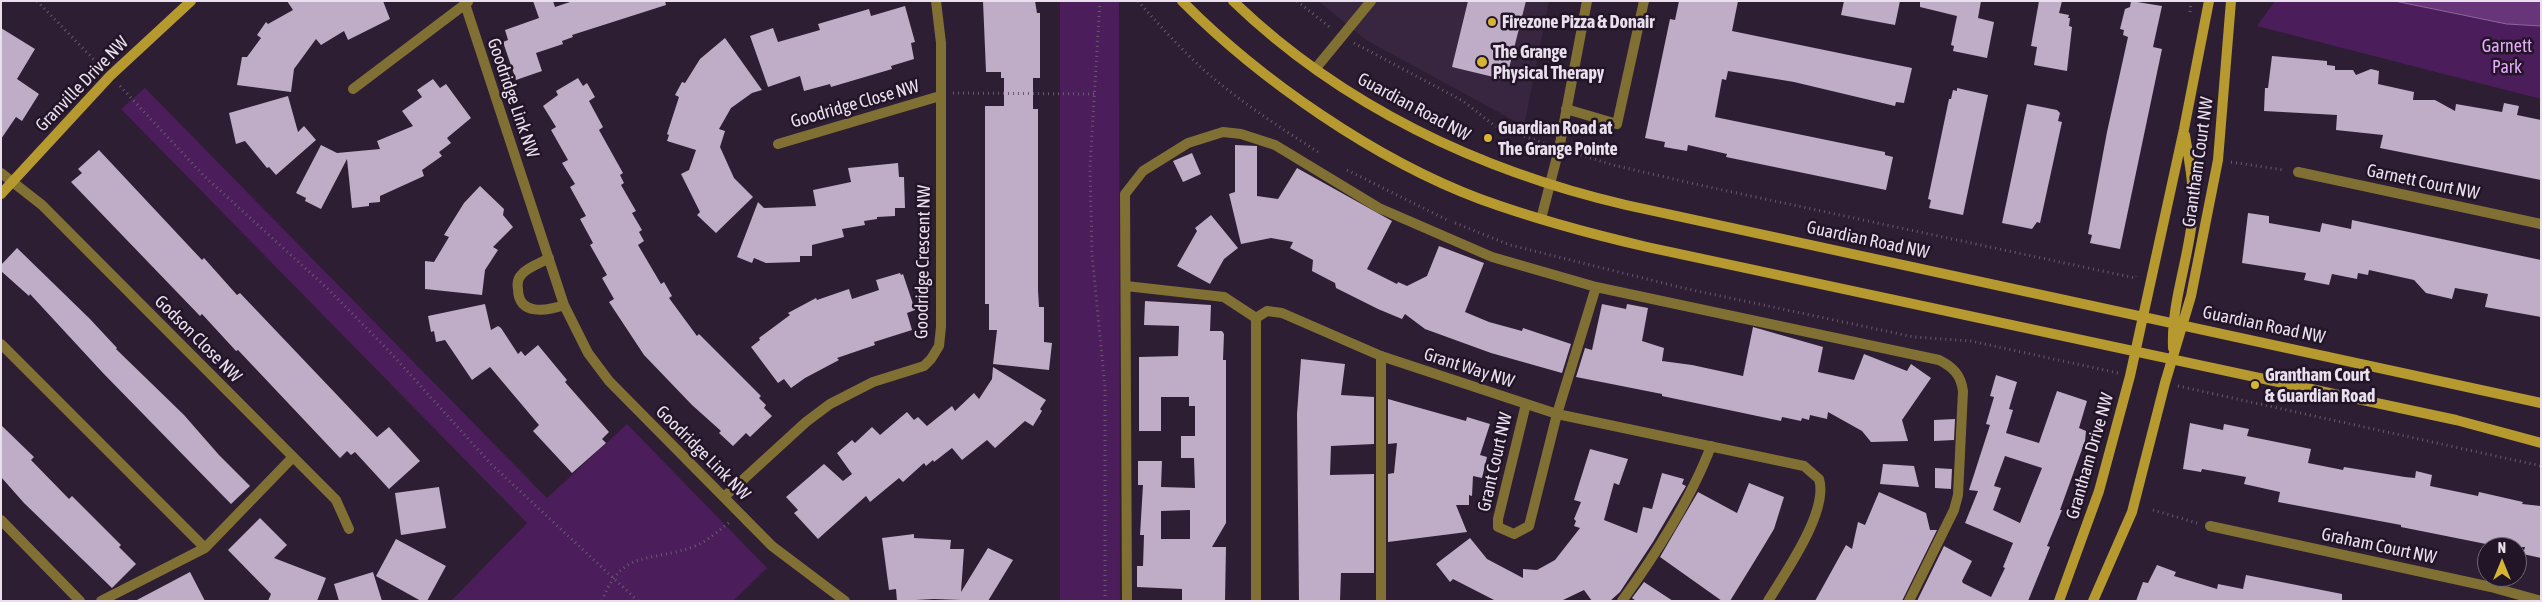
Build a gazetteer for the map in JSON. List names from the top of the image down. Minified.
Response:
{"streets":{"main road":["Granville Drive NW","Guardian Road NW","Grantham Court NW","Grantham Drive NW"],"street":["Goodridge Link NW","Goodridge Close NW","Garnett Court NW","Goodridge Crescent NW","Godson Close NW","Grant Way NW","Grant Court NW","Graham Court NW"]},"crossings":[["Granville Drive NW","Godson Close NW"],["Goodridge Link NW","Goodridge Crescent NW"],["Goodridge Close NW","Goodridge Crescent NW"],["Guardian Road NW","Grantham Court NW"],["Guardian Road NW","Grantham Drive NW"],["Grantham Court NW","Grantham Drive NW"],["Grant Way NW","Grant Court NW"]],"parks":["Garnett Park"],"places":["Firezone Pizza & Donair","The Grange Physical Therapy","Guardian Road at The Grange Pointe","Grantham Court & Guardian Road"],"north":"top"}
